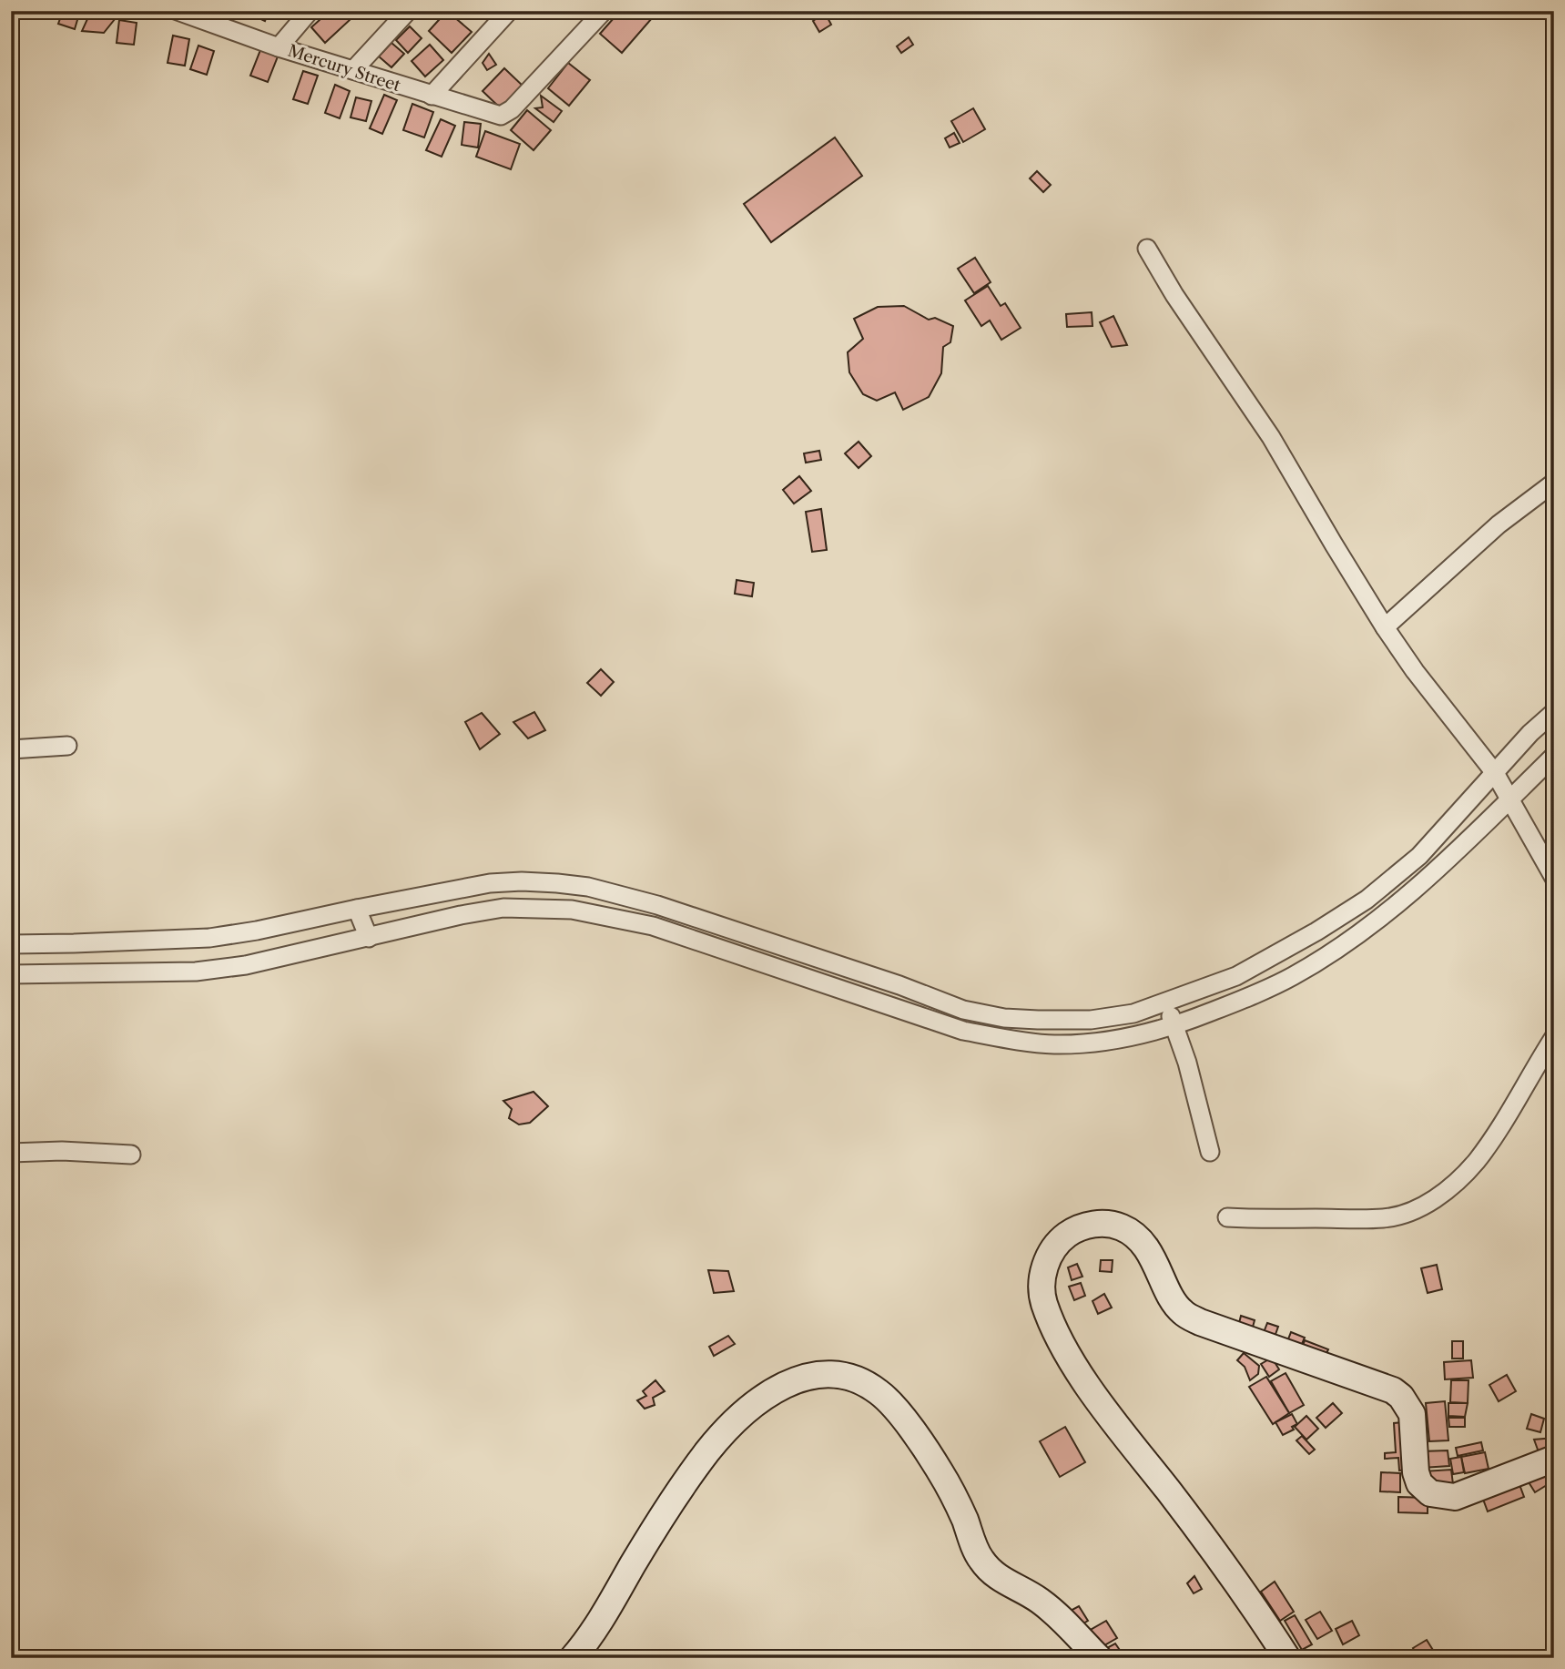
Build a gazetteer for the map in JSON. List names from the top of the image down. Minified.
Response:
{"streets":{"street":["Mercury Street"]}}
